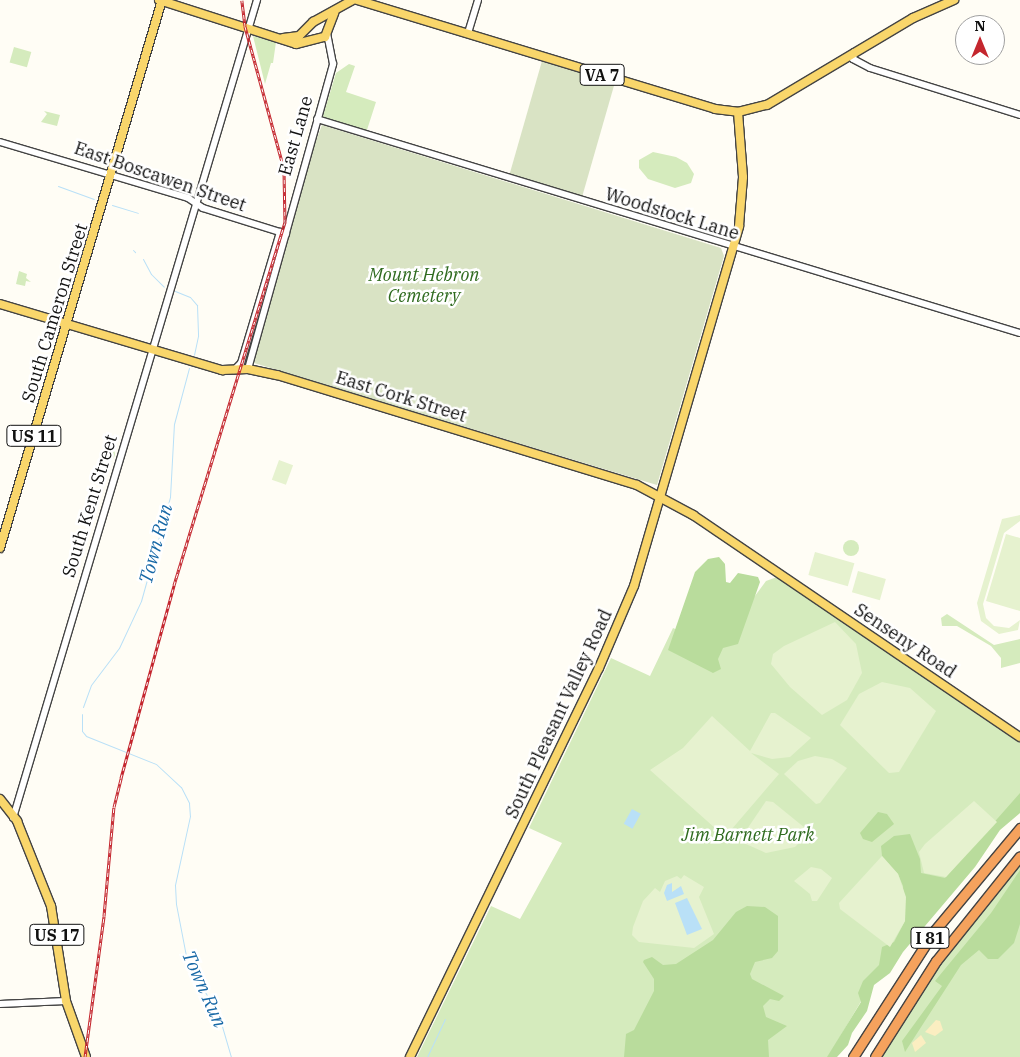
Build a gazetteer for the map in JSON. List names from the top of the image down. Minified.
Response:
{"streets":{"highway":["I 81"],"main road":["VA 7","South Cameron Street","East Cork Street","US 11","Senseny Road","South Pleasant Valley Road","US 17"],"street":["East Lane","East Boscawen Street","Woodstock Lane","South Kent Street"]},"crossings":[["VA 7","South Pleasant Valley Road"],["East Lane","East Boscawen Street"],["East Lane","Woodstock Lane"],["East Boscawen Street","South Cameron Street"],["East Boscawen Street","US 11"],["East Boscawen Street","South Kent Street"],["Woodstock Lane","South Pleasant Valley Road"],["South Cameron Street","East Cork Street"],["South Cameron Street","US 11"],["East Cork Street","South Kent Street"],["East Cork Street","Senseny Road"],["East Cork Street","South Pleasant Valley Road"],["South Kent Street","US 17"]],"water":["Town Run"],"parks":["Mount Hebron Cemetery","Jim Barnett Park"],"north":"top"}
